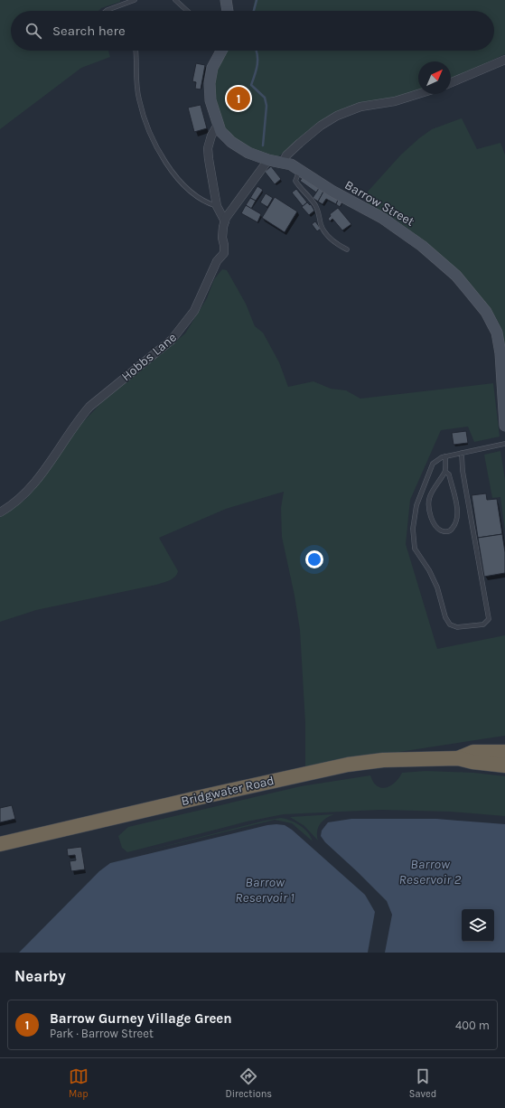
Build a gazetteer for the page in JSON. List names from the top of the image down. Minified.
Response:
{"streets":{"highway":["Bridgwater Road"],"main road":["Barrow Street"],"street":["Hobbs Lane"]},"crossings":[["Barrow Street","Hobbs Lane"]],"water":["Barrow Reservoir 2","Barrow Reservoir 1"],"north":"top right","page":{"search":"Search here","pins":"1","heading":"Nearby","list":[{"mark":"1","name":"Barrow Gurney Village Green","note":"Park · Barrow Street","value":"400 m"}],"nav":["Map","Directions","Saved"]}}
